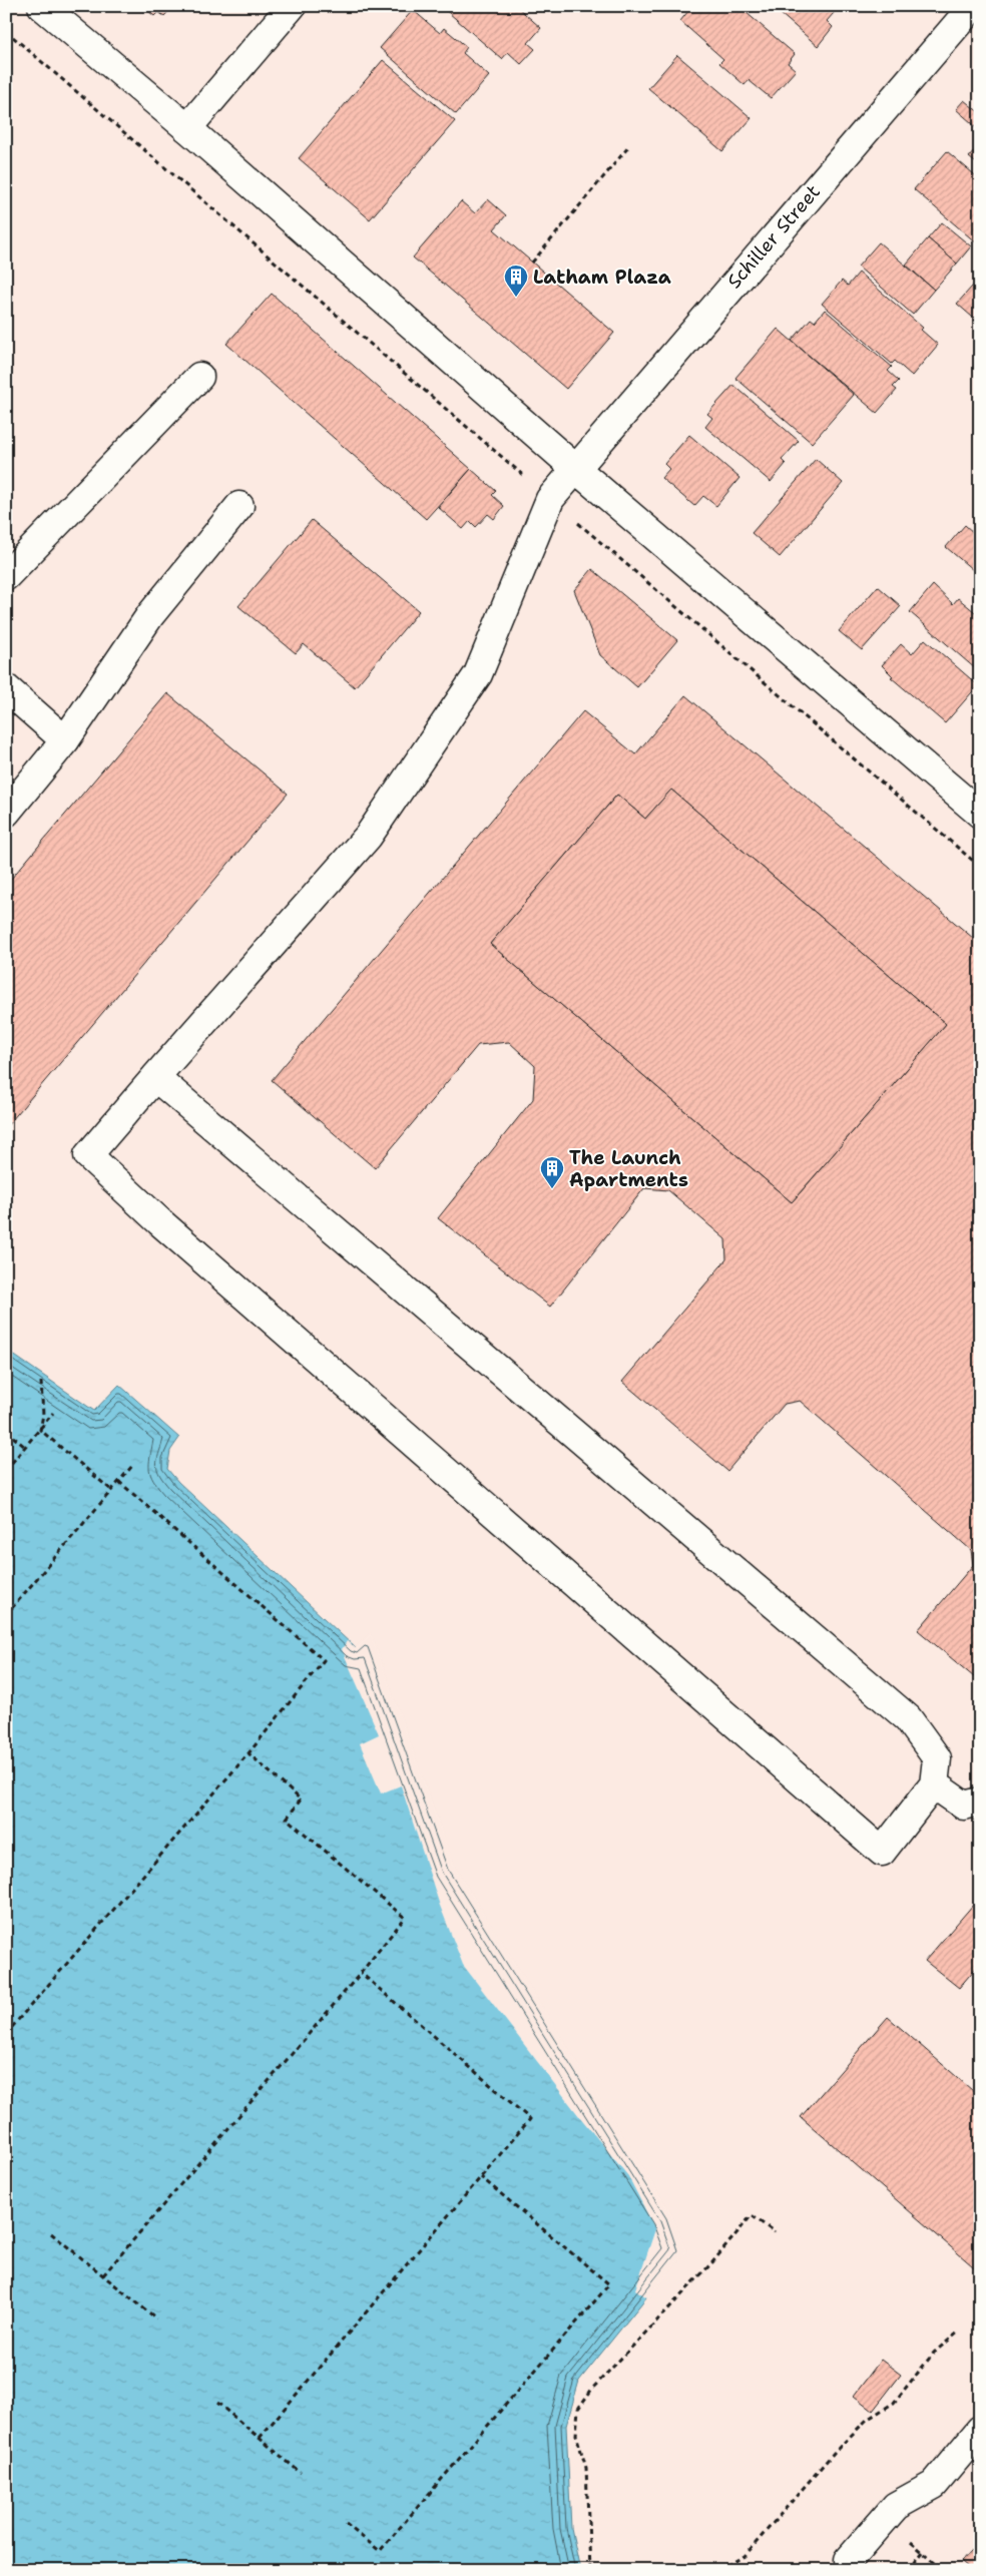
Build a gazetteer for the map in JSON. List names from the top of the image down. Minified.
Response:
{"streets":{"street":["Schiller Street"]},"places":{"building":["Latham Plaza","The Launch Apartments"]}}
